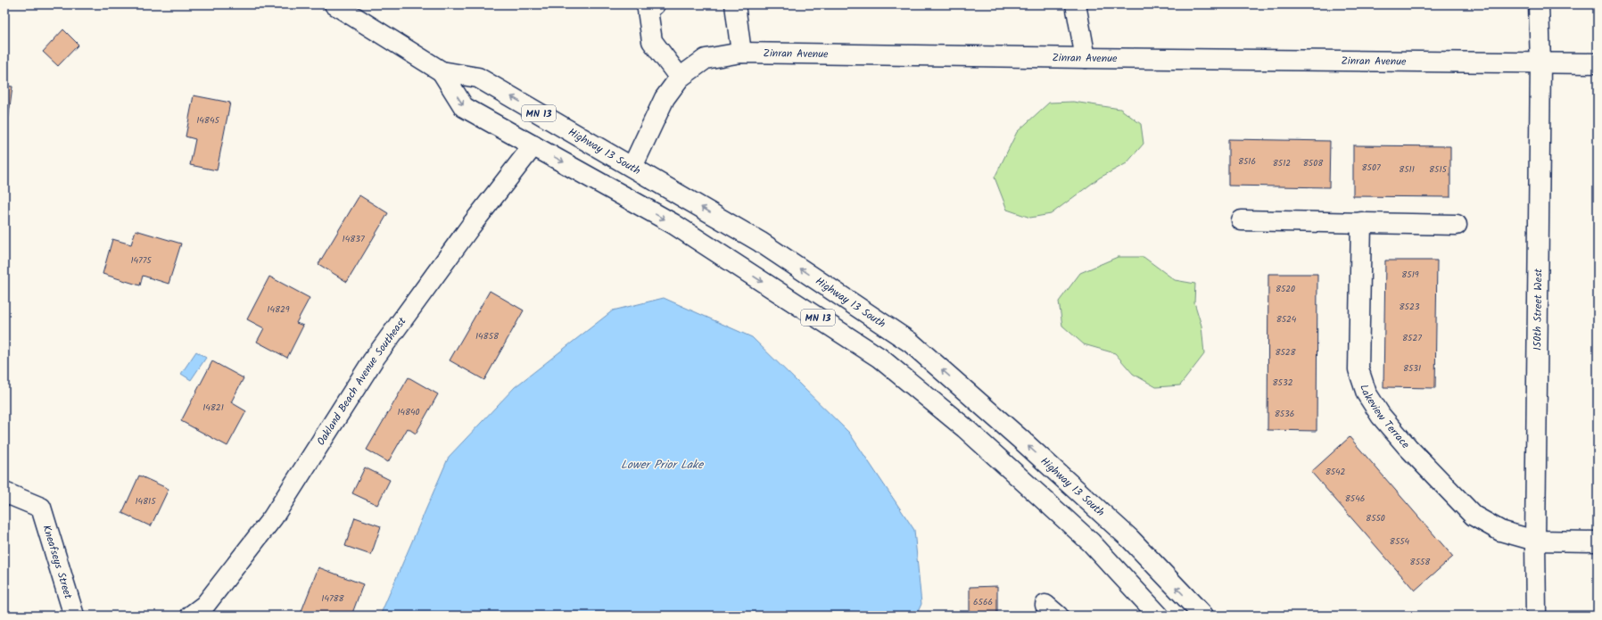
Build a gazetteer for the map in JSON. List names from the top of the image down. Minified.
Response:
{"streets":{"street":["Zinran Avenue","MN 13","Highway 13 South","150th Street West","Oakland Beach Avenue Southeast","Lakeview Terrace","Kneafseys Street"]},"crossings":[["Zinran Avenue","Highway 13 South"],["Zinran Avenue","150th Street West"],["Highway 13 South","Oakland Beach Avenue Southeast"],["150th Street West","Lakeview Terrace"]],"water":["Lower Prior Lake"],"house_numbers":["14845","8516","8512","8508","8507","8511","8515","14837","14775","8519","8520","8523","14829","8524","14858","8527","8528","8531","8532","14821","14840","8536","8542","8546","14815","8550","8554","8558","14788","6566"]}
